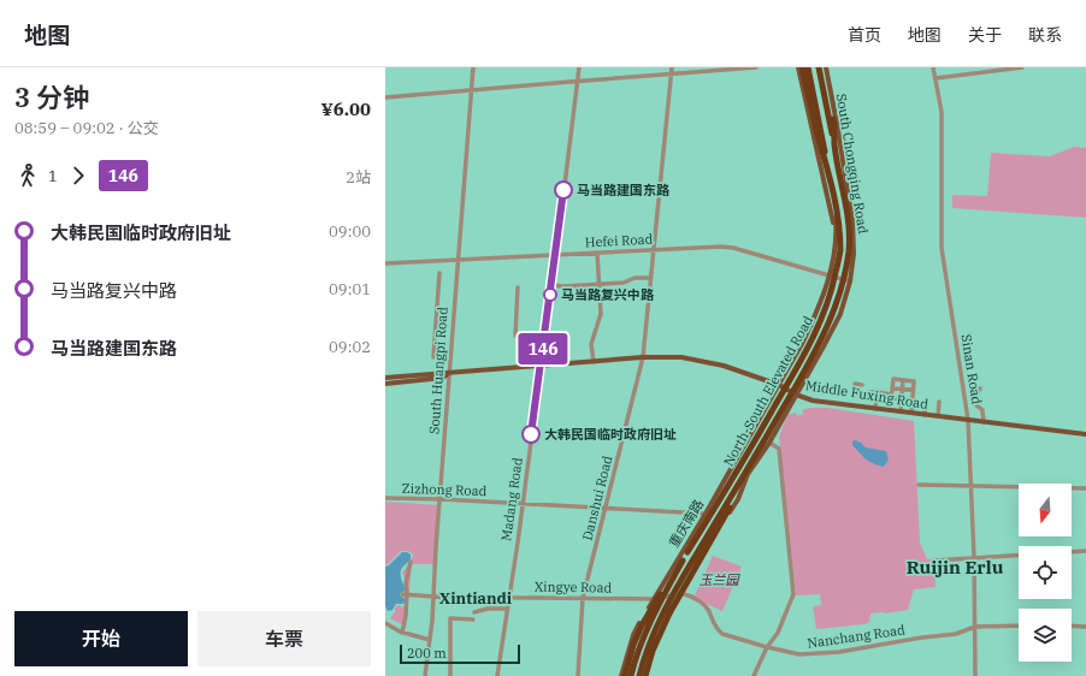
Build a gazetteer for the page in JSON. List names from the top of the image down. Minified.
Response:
{"streets":{"highway":["North-South Elevated Road"],"main road":["South Chongqing Road","Middle Fuxing Road","重庆南路"],"street":["Hefei Road","Sinan Road","South Huangpi Road","Zizhong Road","Danshui Road","Madang Road","Xingye Road","Nanchang Road"]},"crossings":[["South Chongqing Road","Hefei Road"],["South Chongqing Road","North-South Elevated Road"],["South Chongqing Road","Middle Fuxing Road"],["South Chongqing Road","重庆南路"],["South Chongqing Road","Xingye Road"],["South Chongqing Road","Nanchang Road"],["Hefei Road","South Huangpi Road"],["Hefei Road","Danshui Road"],["Hefei Road","Madang Road"],["Sinan Road","Middle Fuxing Road"],["Sinan Road","Nanchang Road"],["South Huangpi Road","Middle Fuxing Road"],["South Huangpi Road","Zizhong Road"],["South Huangpi Road","Xingye Road"],["North-South Elevated Road","重庆南路"],["Middle Fuxing Road","Danshui Road"],["Middle Fuxing Road","Madang Road"],["Middle Fuxing Road","重庆南路"],["Zizhong Road","Danshui Road"],["Zizhong Road","Madang Road"],["Zizhong Road","重庆南路"],["Danshui Road","Xingye Road"],["Madang Road","Xingye Road"],["重庆南路","Xingye Road"],["Xingye Road","Nanchang Road"]],"districts":["Ruijin Erlu","Xintiandi"],"parks":["玉兰园"],"places":["马当路建国东路","马当路复兴中路","大韩民国临时政府旧址"],"lines":["bus line 146"],"scale_bar":"200 m","north":"bottom","page":{"header":"地图","nav":["首页","地图","关于","联系"],"heading":["3 分钟","08:59 – 09:02 · 公交","¥6.00"],"on_map":"146","legs":["1","146","2站"],"list":[{"name":"大韩民国临时政府旧址","value":"09:00"},{"name":"马当路复兴中路","value":"09:01"},{"name":"马当路建国东路","value":"09:02"}],"buttons":["开始","车票"],"scale":"200 m"}}
